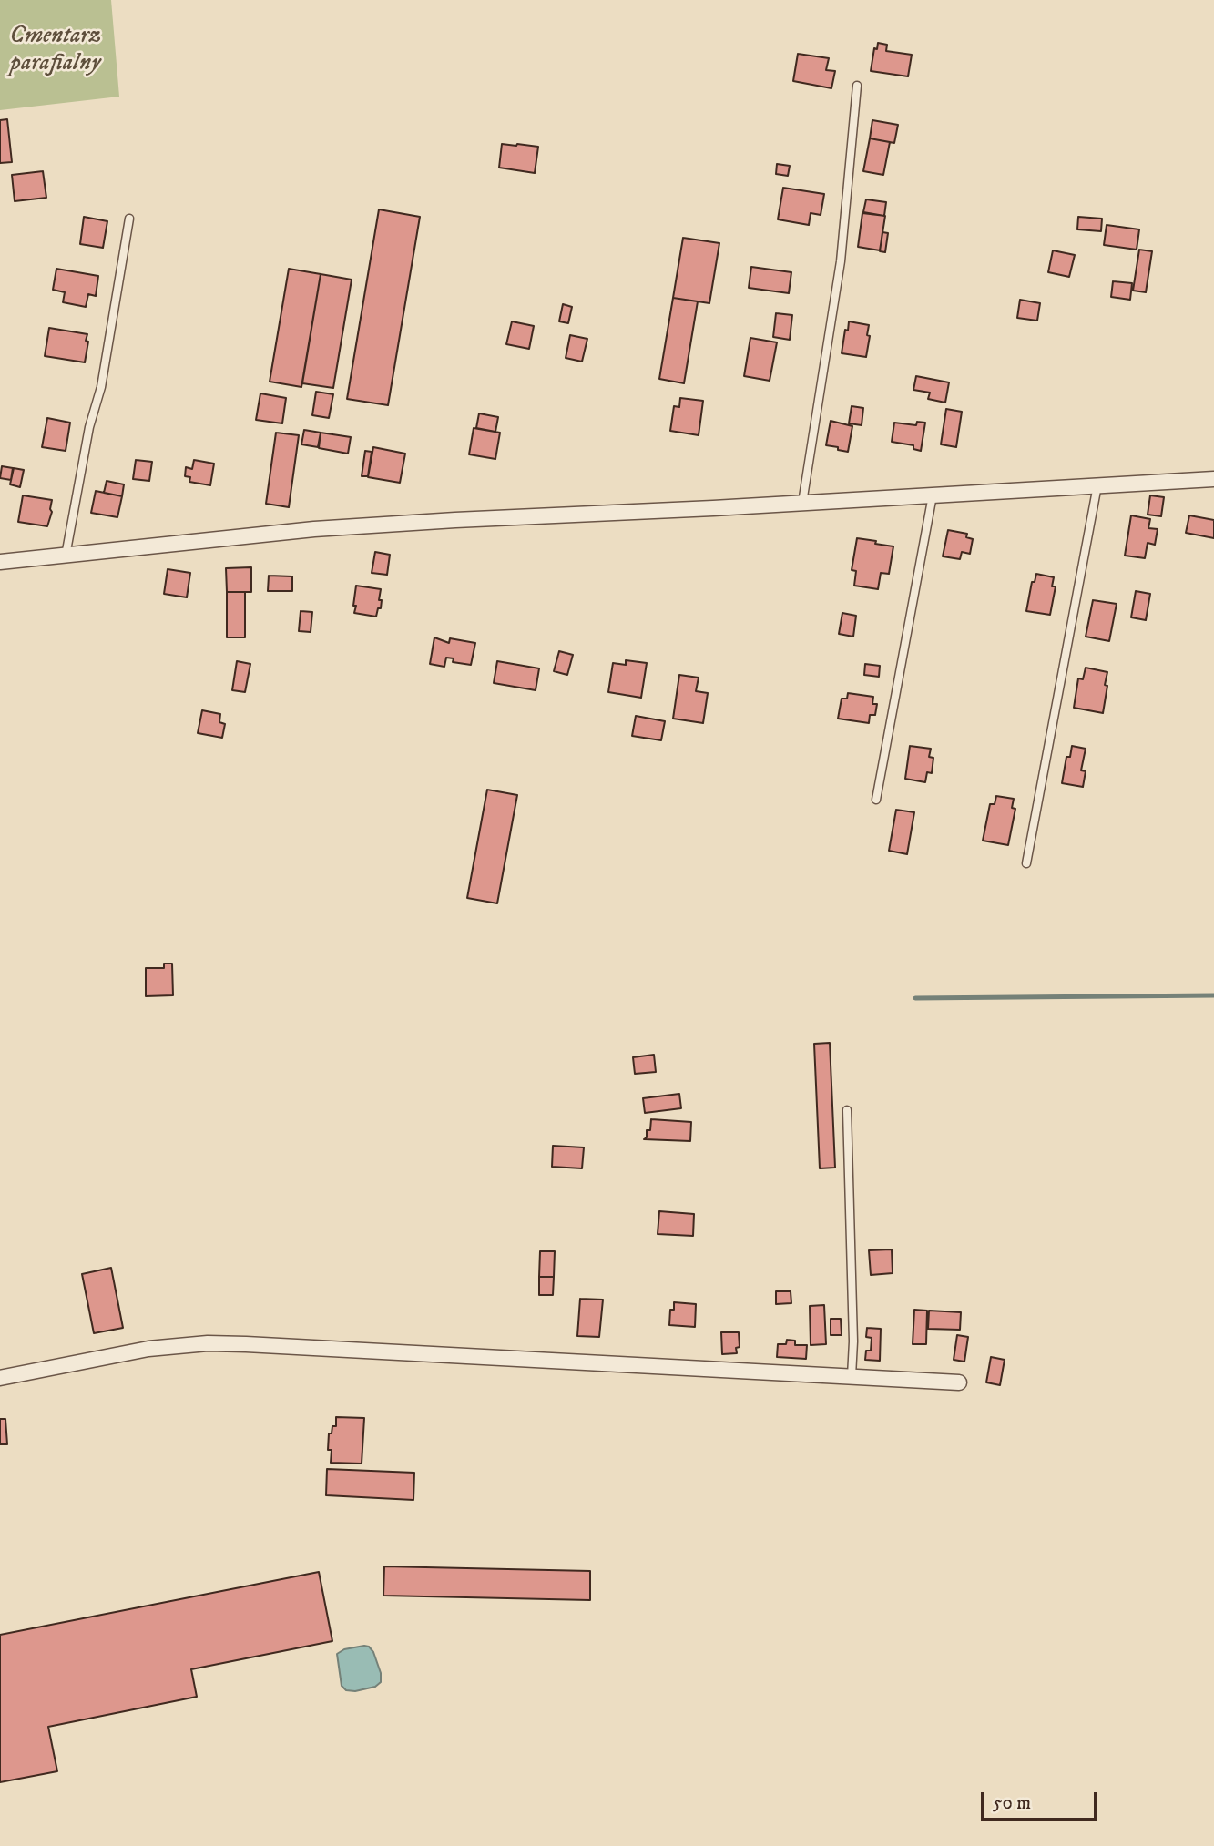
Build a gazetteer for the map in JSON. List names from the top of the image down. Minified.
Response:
{"parks":["Cmentarz parafialny"],"scale_bar":"50 m"}
